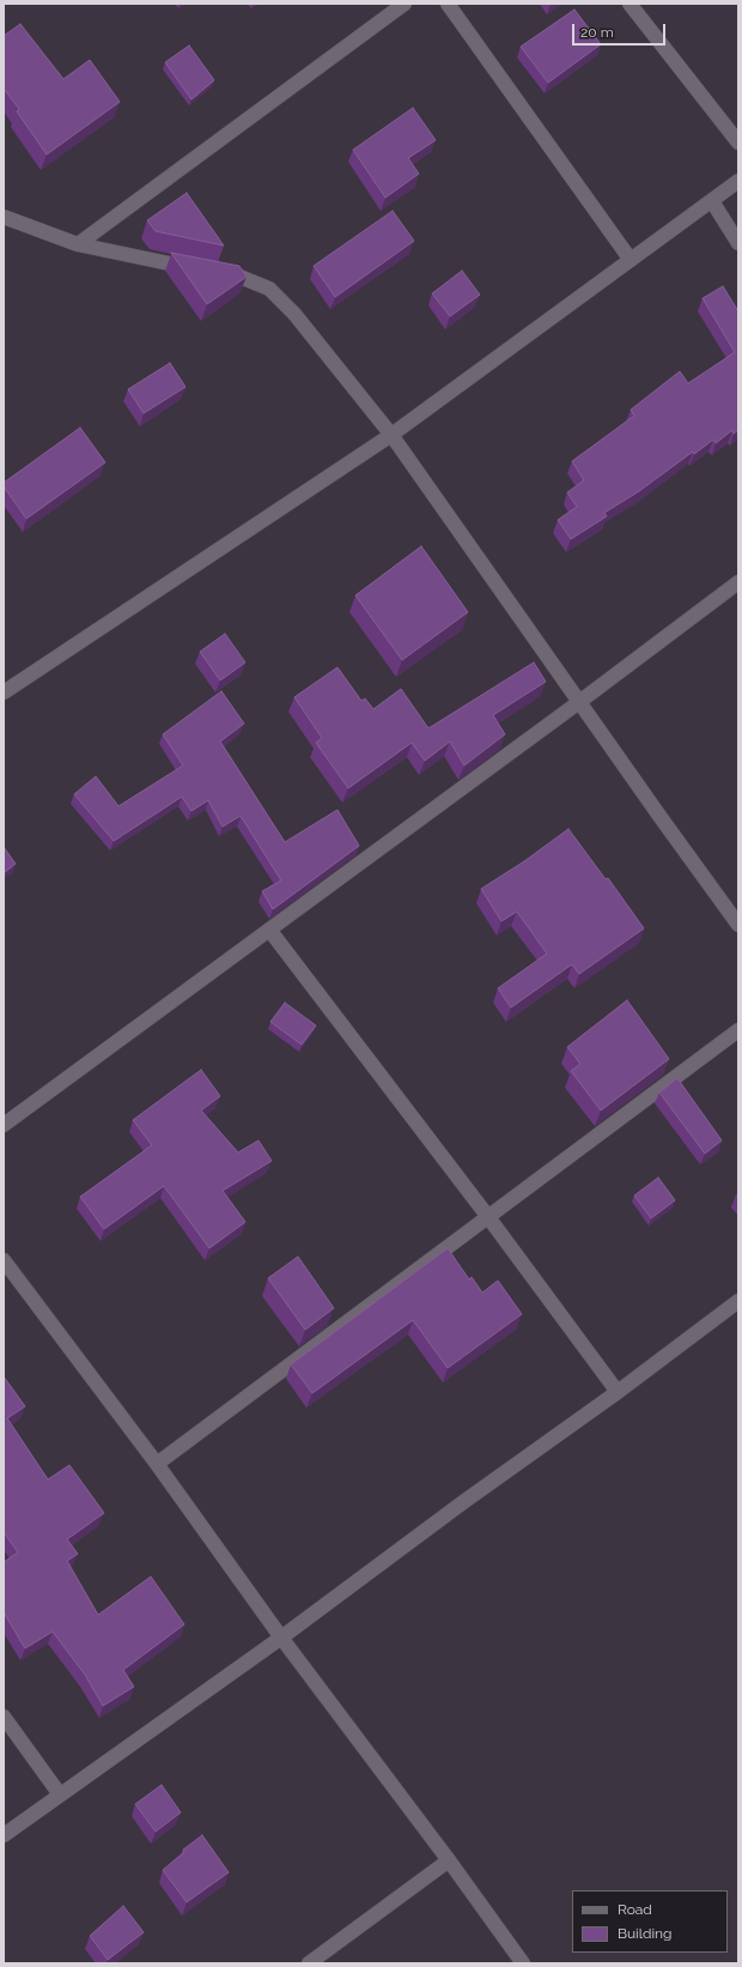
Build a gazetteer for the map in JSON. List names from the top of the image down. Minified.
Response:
{"legend":["Road","Building"],"scale_bar":"20 m"}
